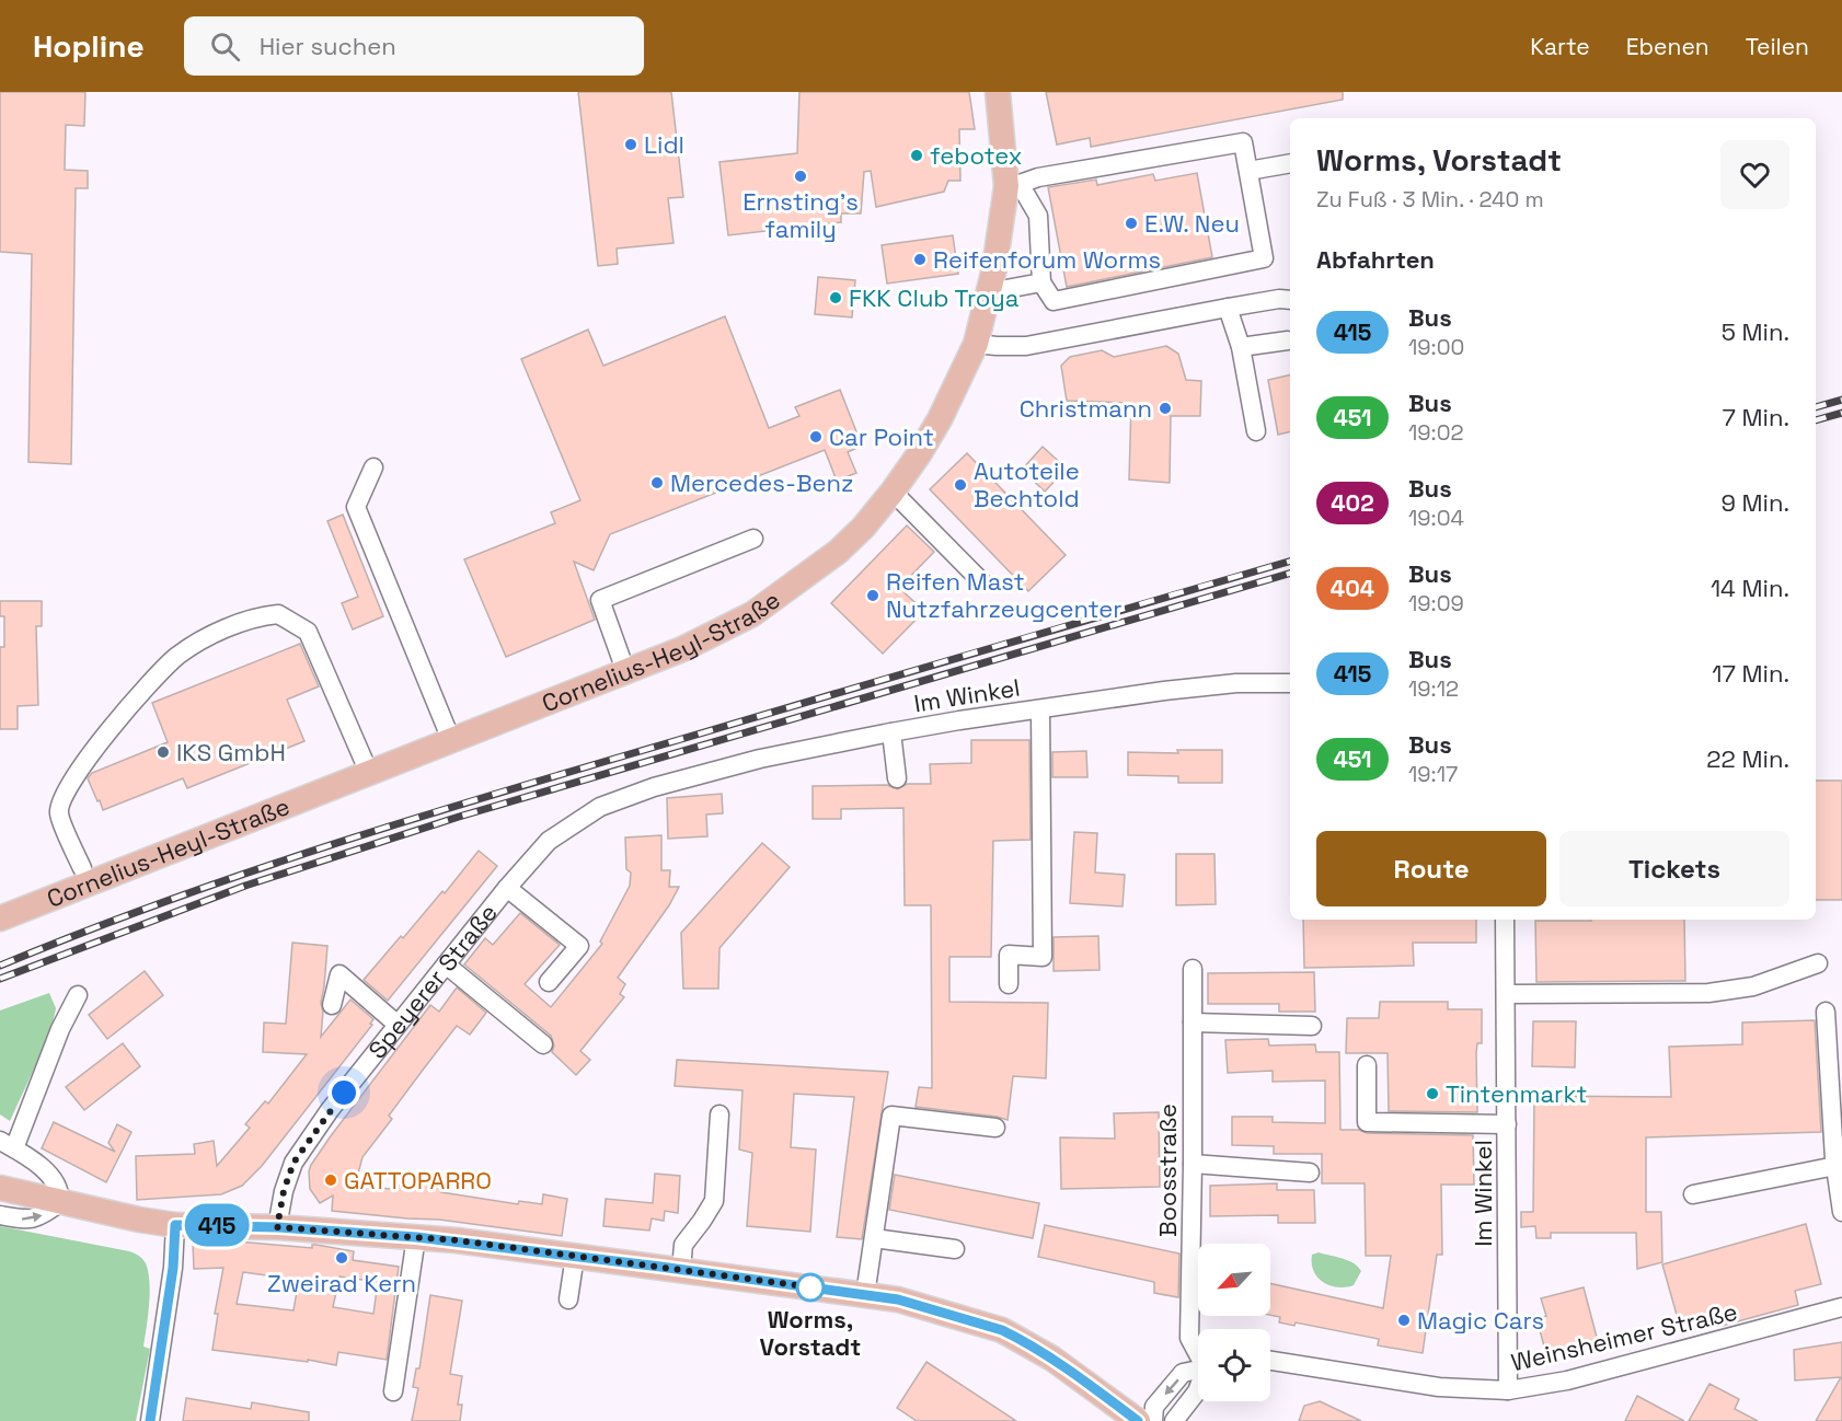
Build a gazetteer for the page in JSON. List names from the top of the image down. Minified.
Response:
{"streets":{"main road":["Cornelius-Heyl-Straße"],"street":["Im Winkel","Speyerer Straße","Boosstraße","Weinsheimer Straße"]},"crossings":[["Im Winkel","Speyerer Straße"],["Im Winkel","Weinsheimer Straße"]],"places":["Lidl","febotex","Ernsting's family","E.W. Neu","Reifenforum Worms","FKK Club Troya","Christmann","Car Point","Mercedes-Benz","Autoteile Bechtold","Reifen Mast Nutzfahrzeugcenter","IKS GmbH","Tintenmarkt","GATTOPARRO","Zweirad Kern","Worms, Vorstadt","Magic Cars"],"lines":["bus line 415"],"north":"bottom left","page":{"header":"Hopline","search":"Hier suchen","nav":["Karte","Ebenen","Teilen"],"on_map":"415","heading":[["Worms, Vorstadt","Zu Fuß · 3 Min. · 240 m"],"Abfahrten"],"list":[{"mark":"415","name":"Bus","note":"19:00","value":"5 Min."},{"mark":"451","name":"Bus","note":"19:02","value":"7 Min."},{"mark":"402","name":"Bus","note":"19:04","value":"9 Min."},{"mark":"404","name":"Bus","note":"19:09","value":"14 Min."},{"mark":"415","name":"Bus","note":"19:12","value":"17 Min."},{"mark":"451","name":"Bus","note":"19:17","value":"22 Min."}],"buttons":["Route","Tickets"]}}
